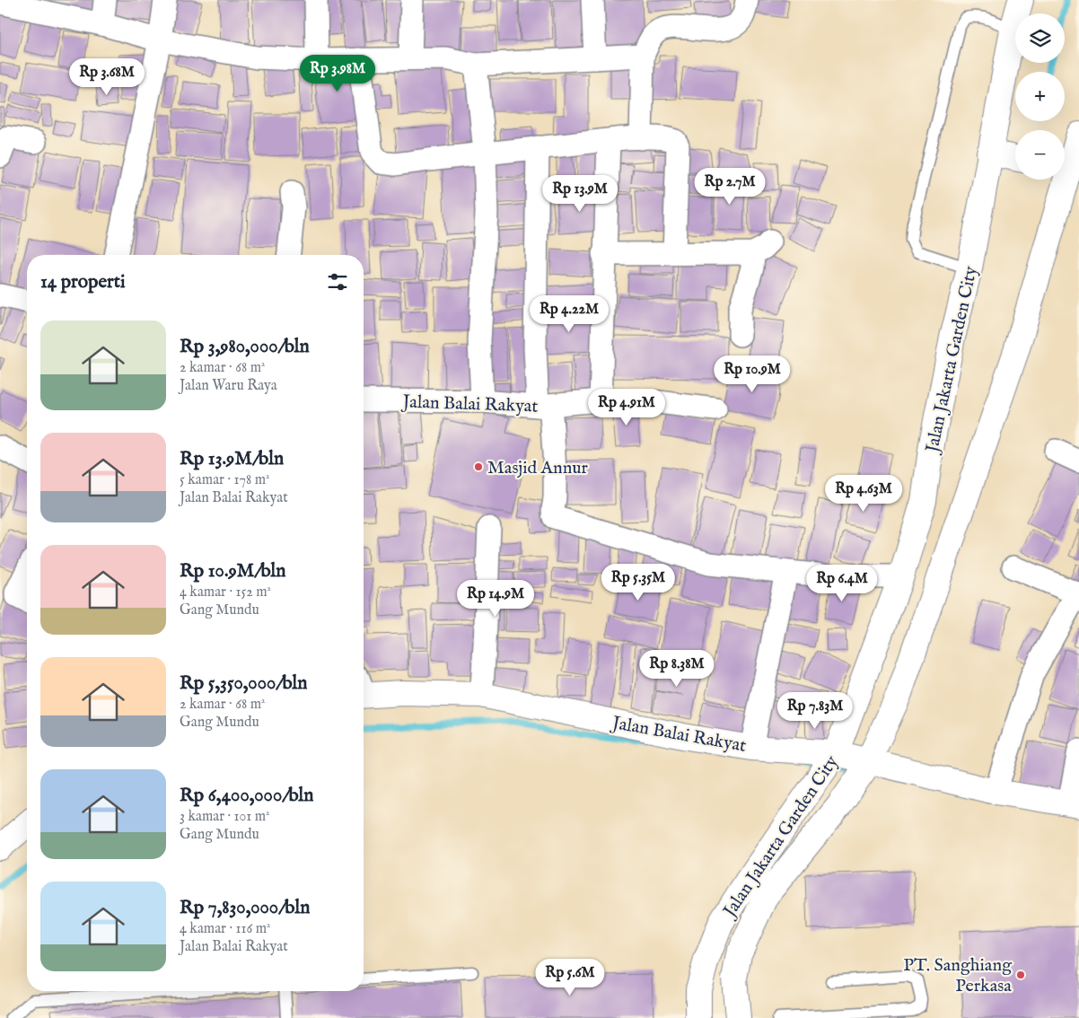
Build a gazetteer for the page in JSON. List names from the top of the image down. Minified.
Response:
{"streets":{"street":["Jalan Jakarta Garden City","Jalan Balai Rakyat"]},"crossings":[["Jalan Jakarta Garden City","Jalan Balai Rakyat"]],"places":["Masjid Annur","PT. Sanghiang Perkasa"],"page":{"map_buttons":["+","−"],"price":["Rp 3.98M","Rp 3.68M","Rp 2.7M","Rp 13.9M","Rp 4.22M","Rp 10.9M","Rp 4.91M","Rp 4.63M","Rp 5.35M","Rp 6.4M","Rp 14.9M","Rp 8.38M","Rp 7.83M","Rp 5.6M"],"heading":"14 properti","list":[{"name":"Rp 3,980,000/bln","note":"2 kamar · 68 m² · Jalan Waru Raya"},{"name":"Rp 13.9M/bln","note":"5 kamar · 178 m² · Jalan Balai Rakyat"},{"name":"Rp 10.9M/bln","note":"4 kamar · 152 m² · Gang Mundu"},{"name":"Rp 5,350,000/bln","note":"2 kamar · 68 m² · Gang Mundu"},{"name":"Rp 6,400,000/bln","note":"3 kamar · 101 m² · Gang Mundu"},{"name":"Rp 7,830,000/bln","note":"4 kamar · 116 m² · Jalan Balai Rakyat"}]}}
